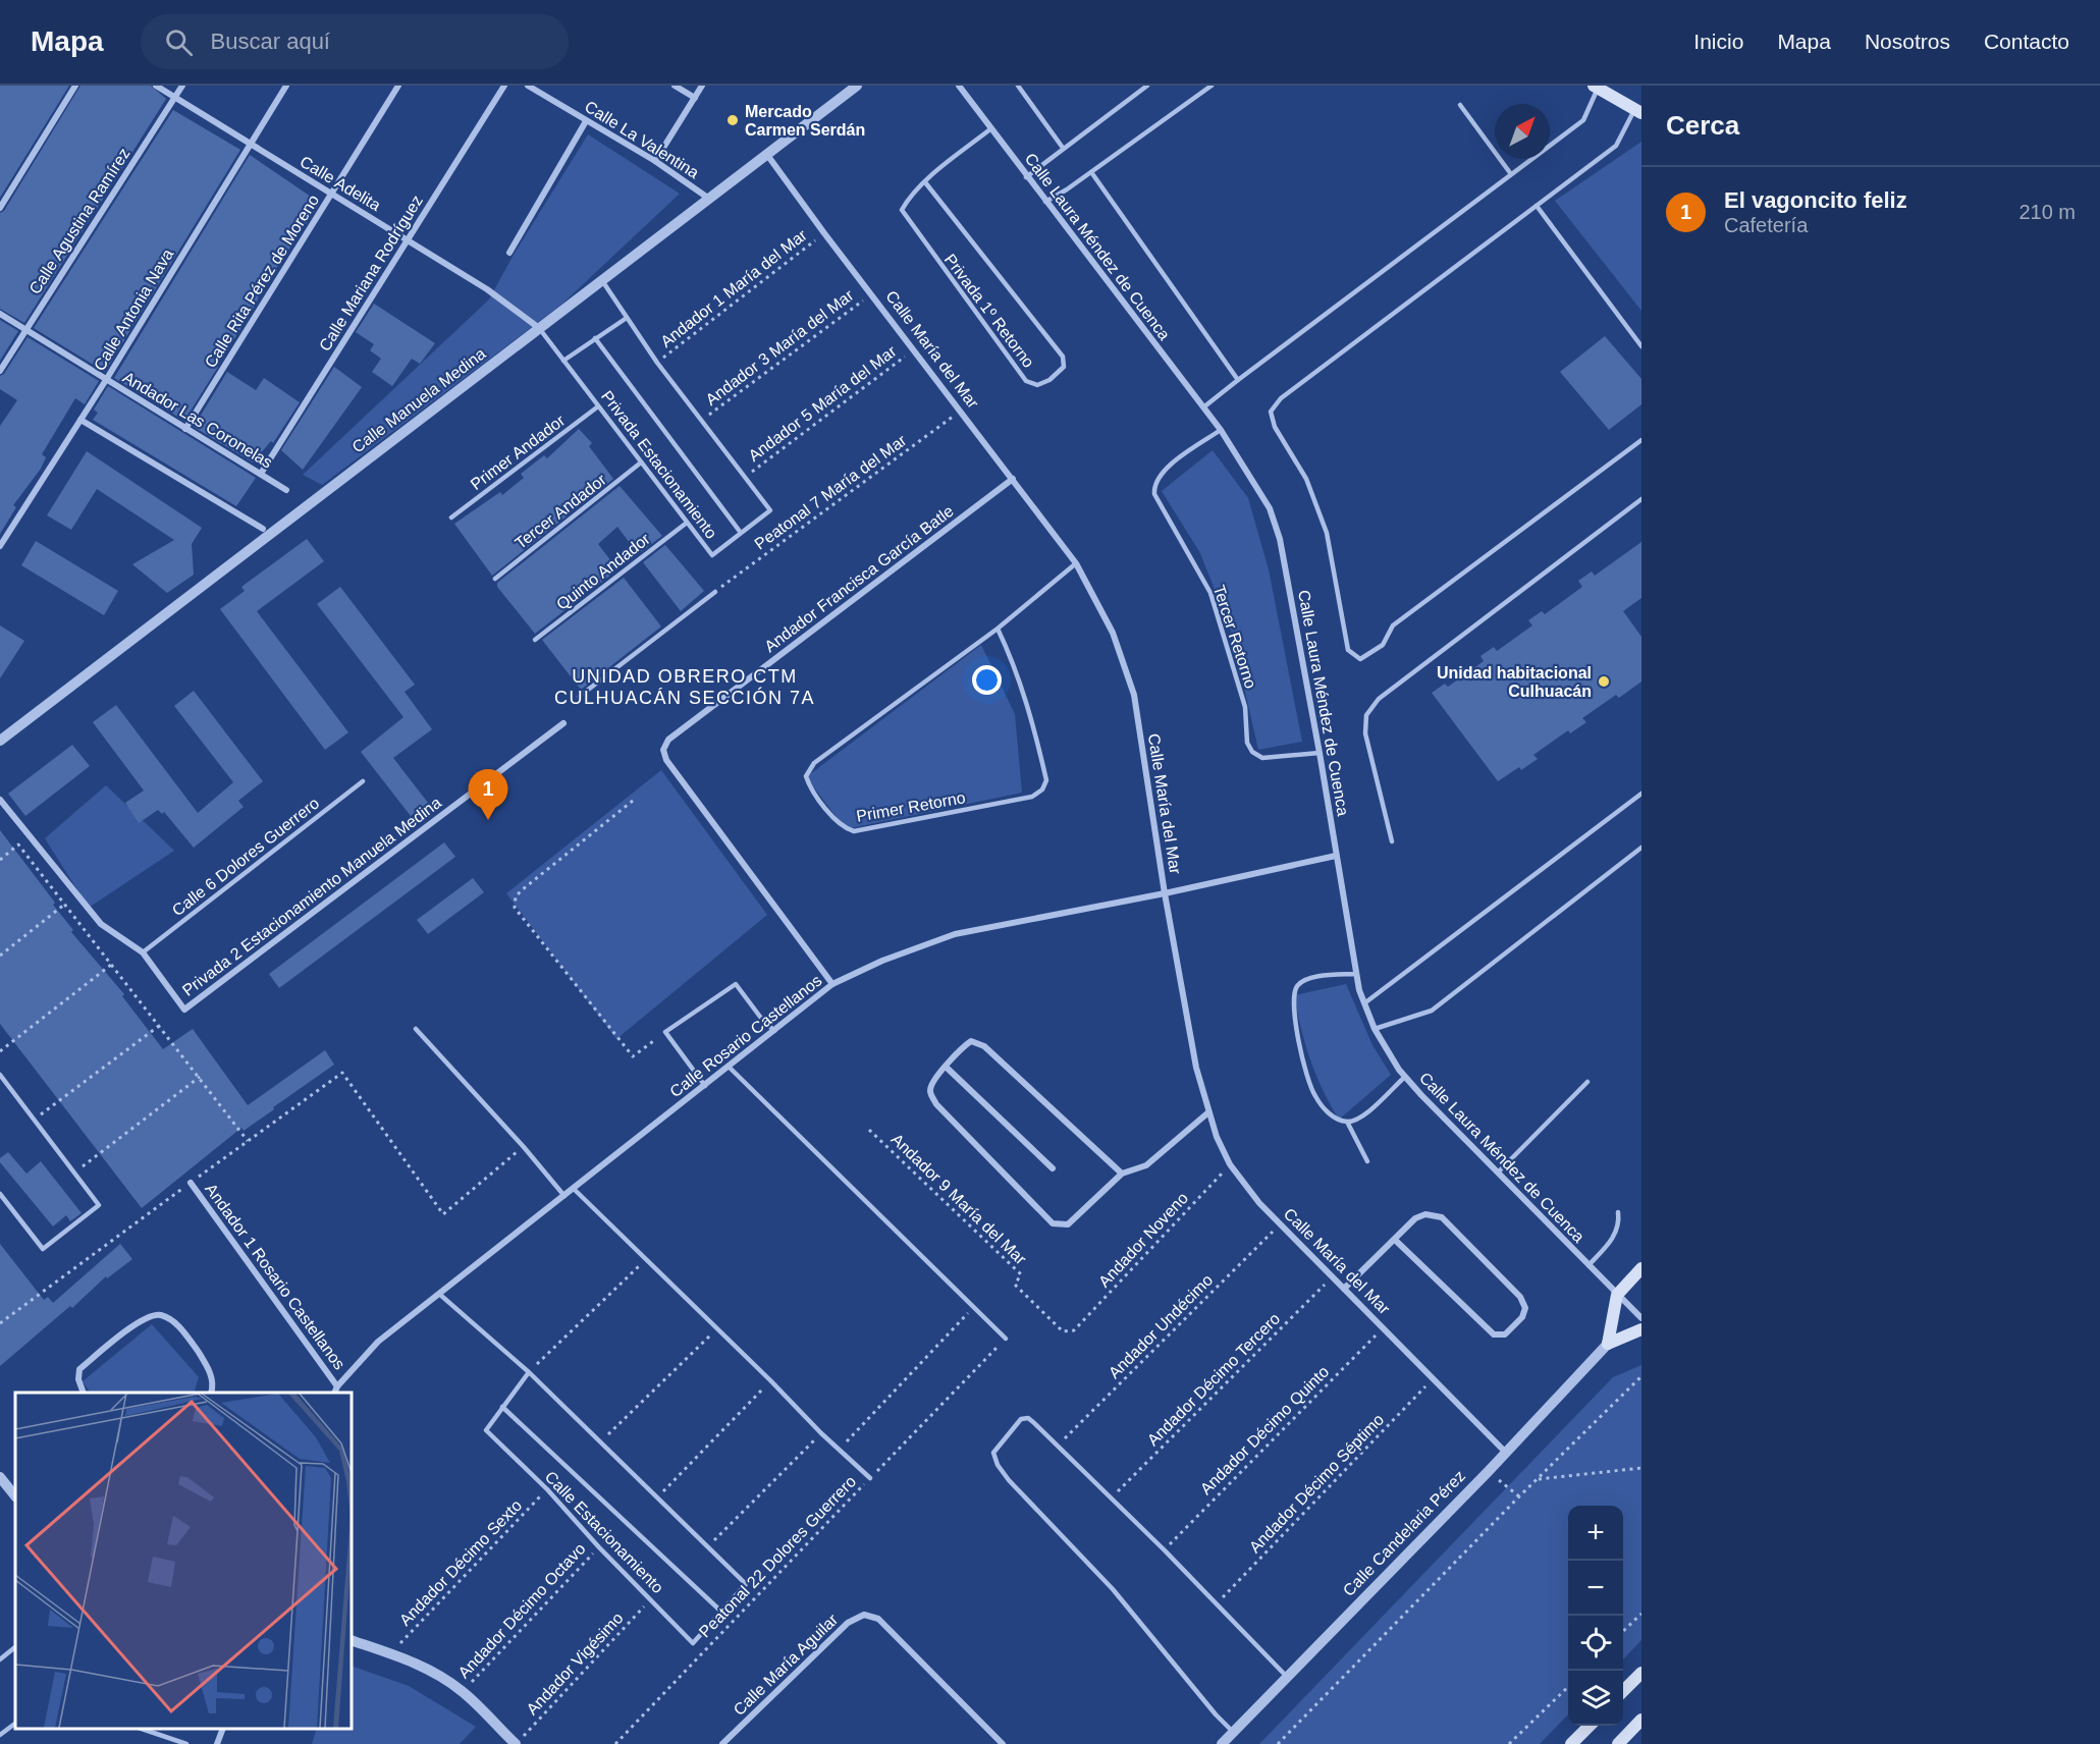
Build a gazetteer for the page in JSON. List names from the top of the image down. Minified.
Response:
{"streets":{"main road":["Calle Candelaria Pérez"],"street":["Calle La Valentina","Calle Adelita","Calle Agustina Ramírez","Calle Laura Méndez de Cuenca","Calle Mariana Rodríguez","Calle Rita Pérez de Moreno","Calle Antonia Nava","Calle María del Mar","Calle Manuela Medina","Andador Las Coronelas","Andador Francisca García Batle","Privada 2 Estacionamiento Manuela Medina","Calle Rosario Castellanos","Andador 1 Rosario Castellanos","Calle María Aguilar"],"lane":["Privada 1º Retorno","Primer Andador","Privada Estacionamiento","Tercer Andador","Quinto Andador","Tercer Retorno","Primer Retorno","Calle 6 Dolores Guerrero","Calle Estacionamiento"],"path":["Andador 1 María del Mar","Andador 3 María del Mar","Andador 5 María del Mar","Peatonal 7 María del Mar","Andador 9 María del Mar","Andador Noveno","Andador Undécimo","Andador Décimo Tercero","Andador Décimo Quinto","Andador Décimo Séptimo","Peatonal 22 Dolores Guerrero","Andador Décimo Sexto","Andador Décimo Octavo","Andador Vigésimo"]},"crossings":[["Calle La Valentina","Calle Manuela Medina"],["Calle Adelita","Calle Agustina Ramírez"],["Calle Adelita","Calle Mariana Rodríguez"],["Calle Adelita","Calle Rita Pérez de Moreno"],["Calle Adelita","Calle Antonia Nava"],["Calle Adelita","Calle Manuela Medina"],["Calle Adelita","Privada Estacionamiento"],["Calle Agustina Ramírez","Andador Las Coronelas"],["Calle Laura Méndez de Cuenca","Privada 1º Retorno"],["Calle Laura Méndez de Cuenca","Tercer Retorno"],["Calle Laura Méndez de Cuenca","Calle Rosario Castellanos"],["Calle Mariana Rodríguez","Andador Las Coronelas"],["Calle Rita Pérez de Moreno","Andador Las Coronelas"],["Andador 1 María del Mar","Calle María del Mar"],["Andador 1 María del Mar","Privada Estacionamiento"],["Calle Antonia Nava","Andador Las Coronelas"],["Andador 3 María del Mar","Calle María del Mar"],["Andador 3 María del Mar","Privada Estacionamiento"],["Calle María del Mar","Calle Manuela Medina"],["Calle María del Mar","Andador 5 María del Mar"],["Calle María del Mar","Peatonal 7 María del Mar"],["Calle María del Mar","Andador Francisca García Batle"],["Calle María del Mar","Primer Retorno"],["Calle María del Mar","Calle Rosario Castellanos"],["Calle María del Mar","Andador Noveno"],["Calle María del Mar","Andador Undécimo"],["Calle María del Mar","Andador Décimo Tercero"],["Calle María del Mar","Andador Décimo Quinto"],["Calle María del Mar","Andador Décimo Séptimo"],["Calle María del Mar","Calle Candelaria Pérez"],["Calle Manuela Medina","Privada Estacionamiento"],["Andador 5 María del Mar","Privada Estacionamiento"],["Primer Andador","Privada Estacionamiento"],["Privada Estacionamiento","Tercer Andador"],["Privada Estacionamiento","Quinto Andador"],["Andador Francisca García Batle","Calle Rosario Castellanos"],["Calle 6 Dolores Guerrero","Privada 2 Estacionamiento Manuela Medina"],["Calle Rosario Castellanos","Andador 1 Rosario Castellanos"],["Calle Rosario Castellanos","Calle Estacionamiento"],["Andador 9 María del Mar","Andador Noveno"],["Calle Estacionamiento","Andador Décimo Sexto"],["Calle Estacionamiento","Andador Décimo Octavo"],["Calle Estacionamiento","Andador Vigésimo"]],"districts":["UNIDAD OBRERO CTM CULHUACÁN SECCIÓN 7A"],"places":["Mercado Carmen Serdán","Unidad habitacional Culhuacán"],"north":"top right","page":{"header":"Mapa","search":"Buscar aquí","nav":["Inicio","Mapa","Nosotros","Contacto"],"heading":"Cerca","list":[{"mark":"1","name":"El vagoncito feliz","note":"Cafetería","value":"210 m"}],"pins":"1","map_buttons":["+","−"]}}
